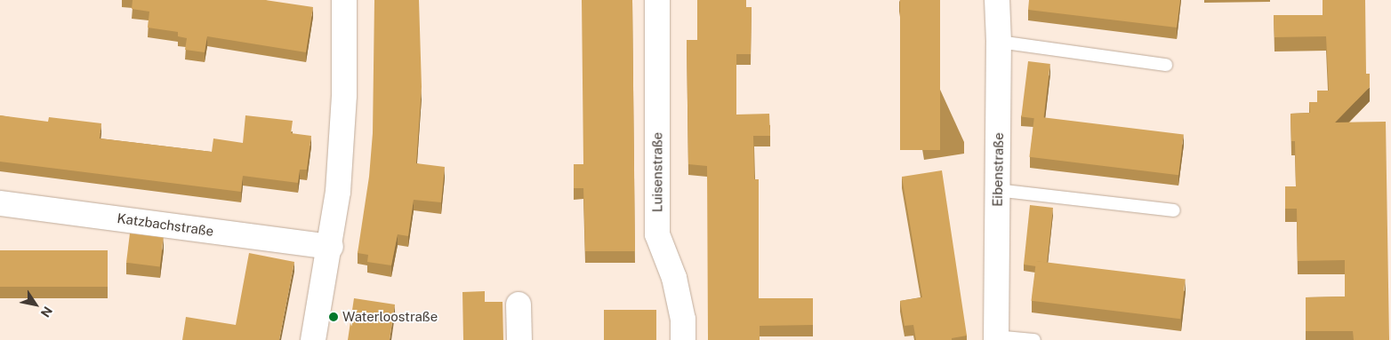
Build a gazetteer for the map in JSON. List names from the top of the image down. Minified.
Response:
{"streets":{"street":["Eibenstraße","Luisenstraße","Katzbachstraße"]},"places":["Waterloostraße"],"north":"bottom right"}
